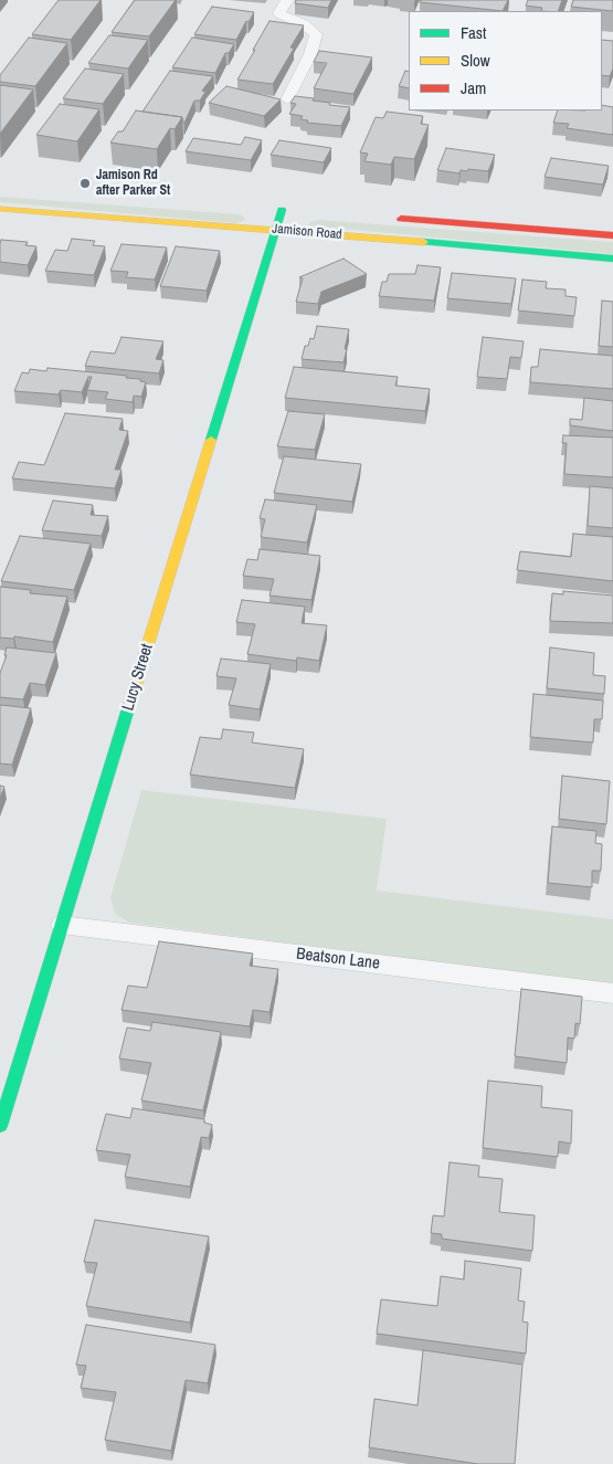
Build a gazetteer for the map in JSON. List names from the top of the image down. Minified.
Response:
{"streets":{"street":["Jamison Road","Lucy Street"],"lane":["Beatson Lane"]},"crossings":[["Jamison Road","Lucy Street"],["Lucy Street","Beatson Lane"]],"places":["Jamison Rd after Parker St"],"legend":["Fast","Slow","Jam"]}
